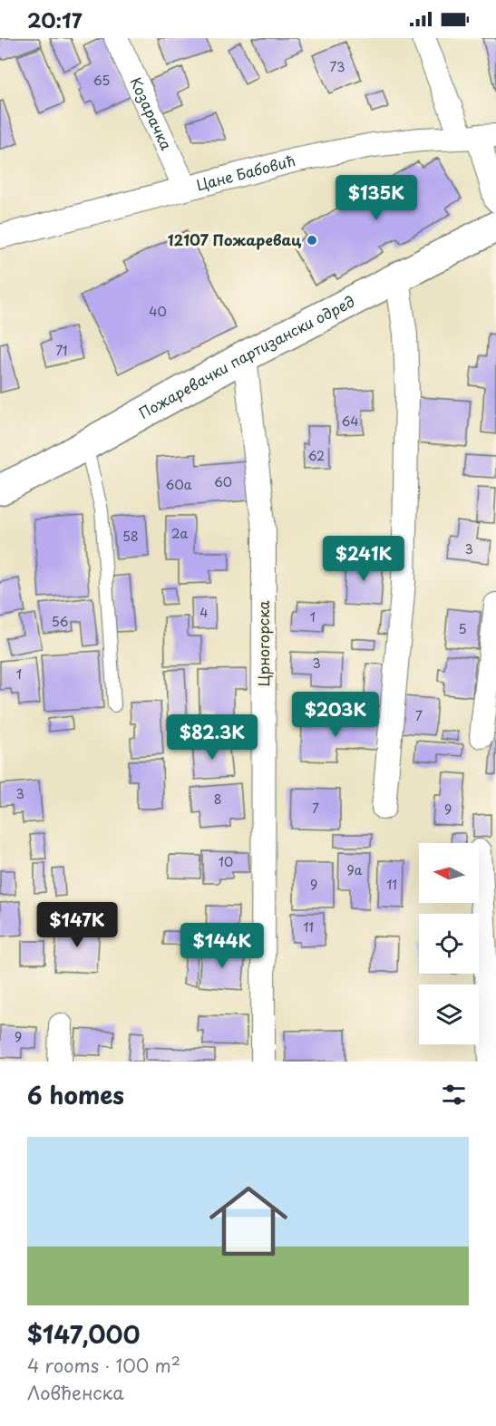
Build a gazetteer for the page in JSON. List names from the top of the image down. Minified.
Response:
{"streets":{"street":["Козарачка","Цане Бабовић","Пожаревачки партизански одред","Црногорска"]},"crossings":[["Козарачка","Цане Бабовић"],["Пожаревачки партизански одред","Црногорска"]],"places":["12107 Пожаревац"],"house_numbers":["73","65","40","71","64","62","60","60a","2a","58","3","4","1","56","5","3","1","7","3","8","7","9","10","9a","9","11","11","9"],"north":"left","page":{"status":"20:17","price":["$135K","$241K","$203K","$82.3K","$147K","$144K"],"heading":"6 homes","list":[{"name":"$147,000","note":"4 rooms · 100 m² · Ловћенска"}]}}
